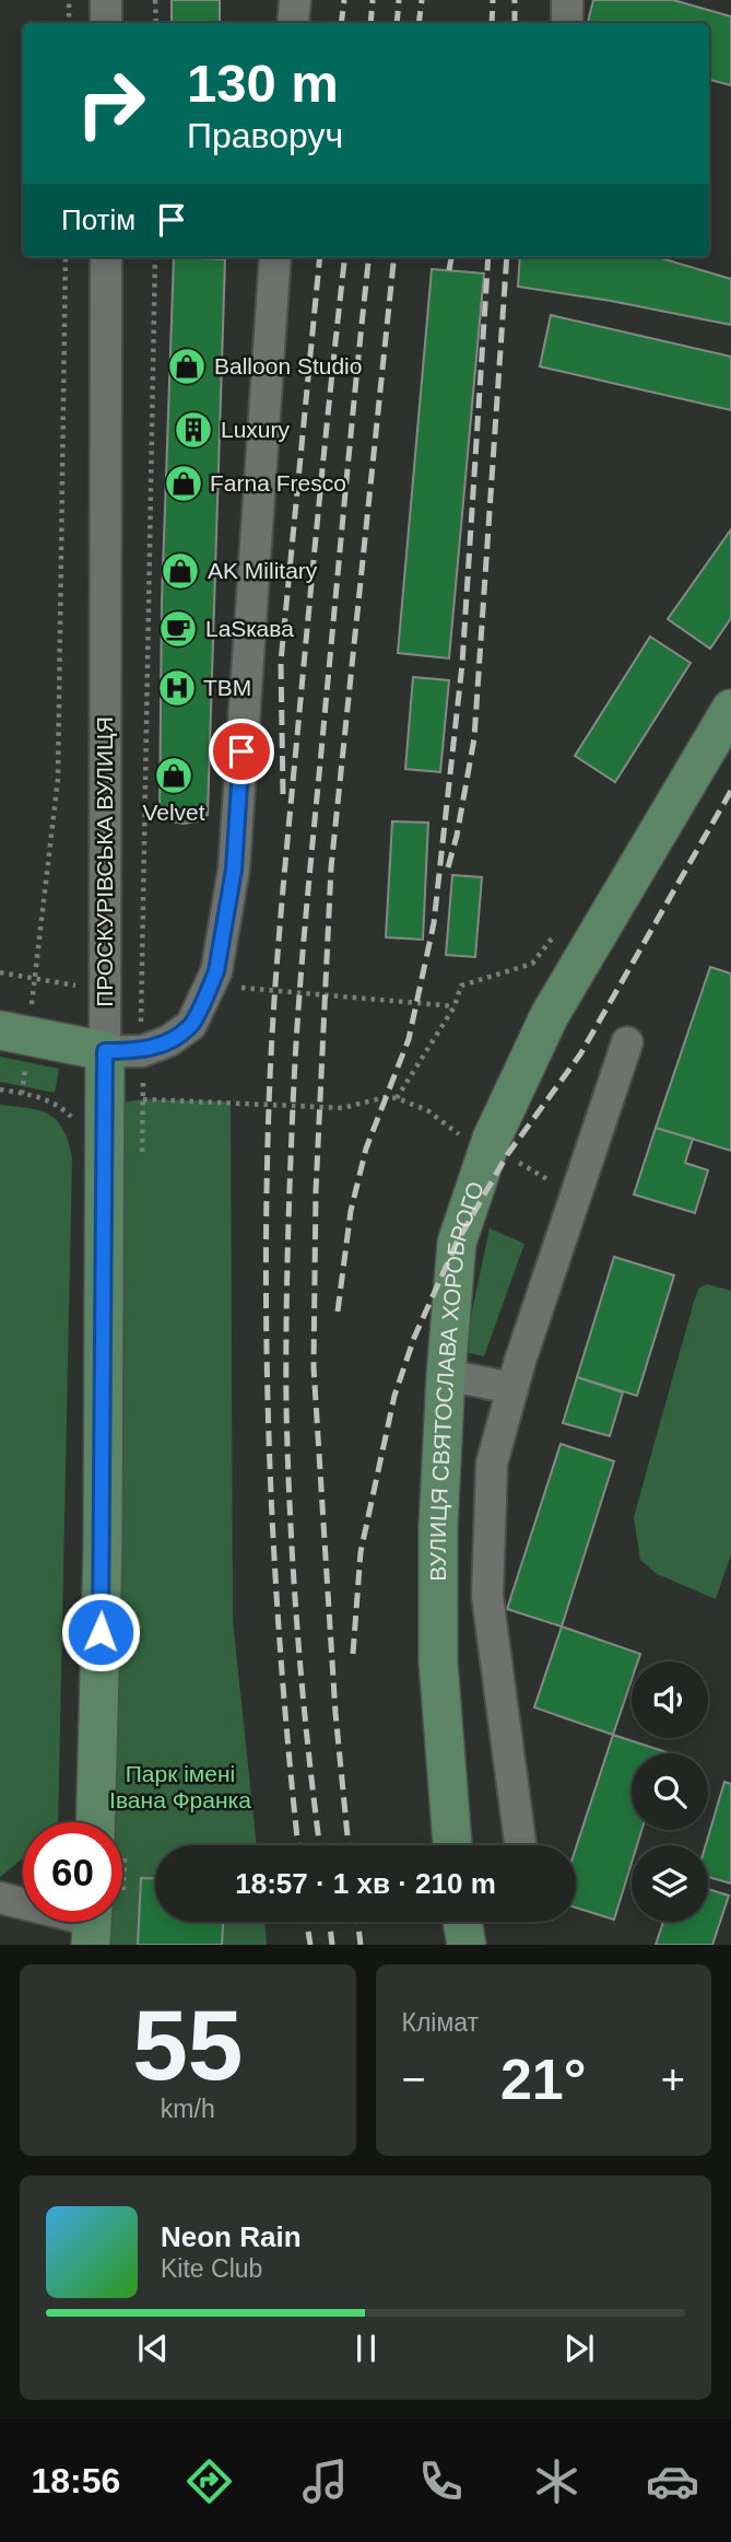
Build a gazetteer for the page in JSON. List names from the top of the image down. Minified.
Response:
{"streets":{"main road":["ПРОСКУРІВСЬКА ВУЛИЦЯ","ВУЛИЦЯ СВЯТОСЛАВА ХОРОБРОГО"]},"parks":["Парк імені Івана Франка"],"places":{"shop":["Balloon Studio","Farna Fresco","AK Military","Velvet"],"building":["Luxury"],"cafe":["LaSкaва"],"hospital":["ТВМ"]},"page":{"turn":["130 m","Праворуч"],"then":"Потім","limit":"60","trip":"18:57 · 1 хв · 210 m","tile":[["55","km/h"],"Клімат"],"heat":["−","21°","+"],"song":["Neon Rain","Kite Club"],"tabs":"18:56"}}
